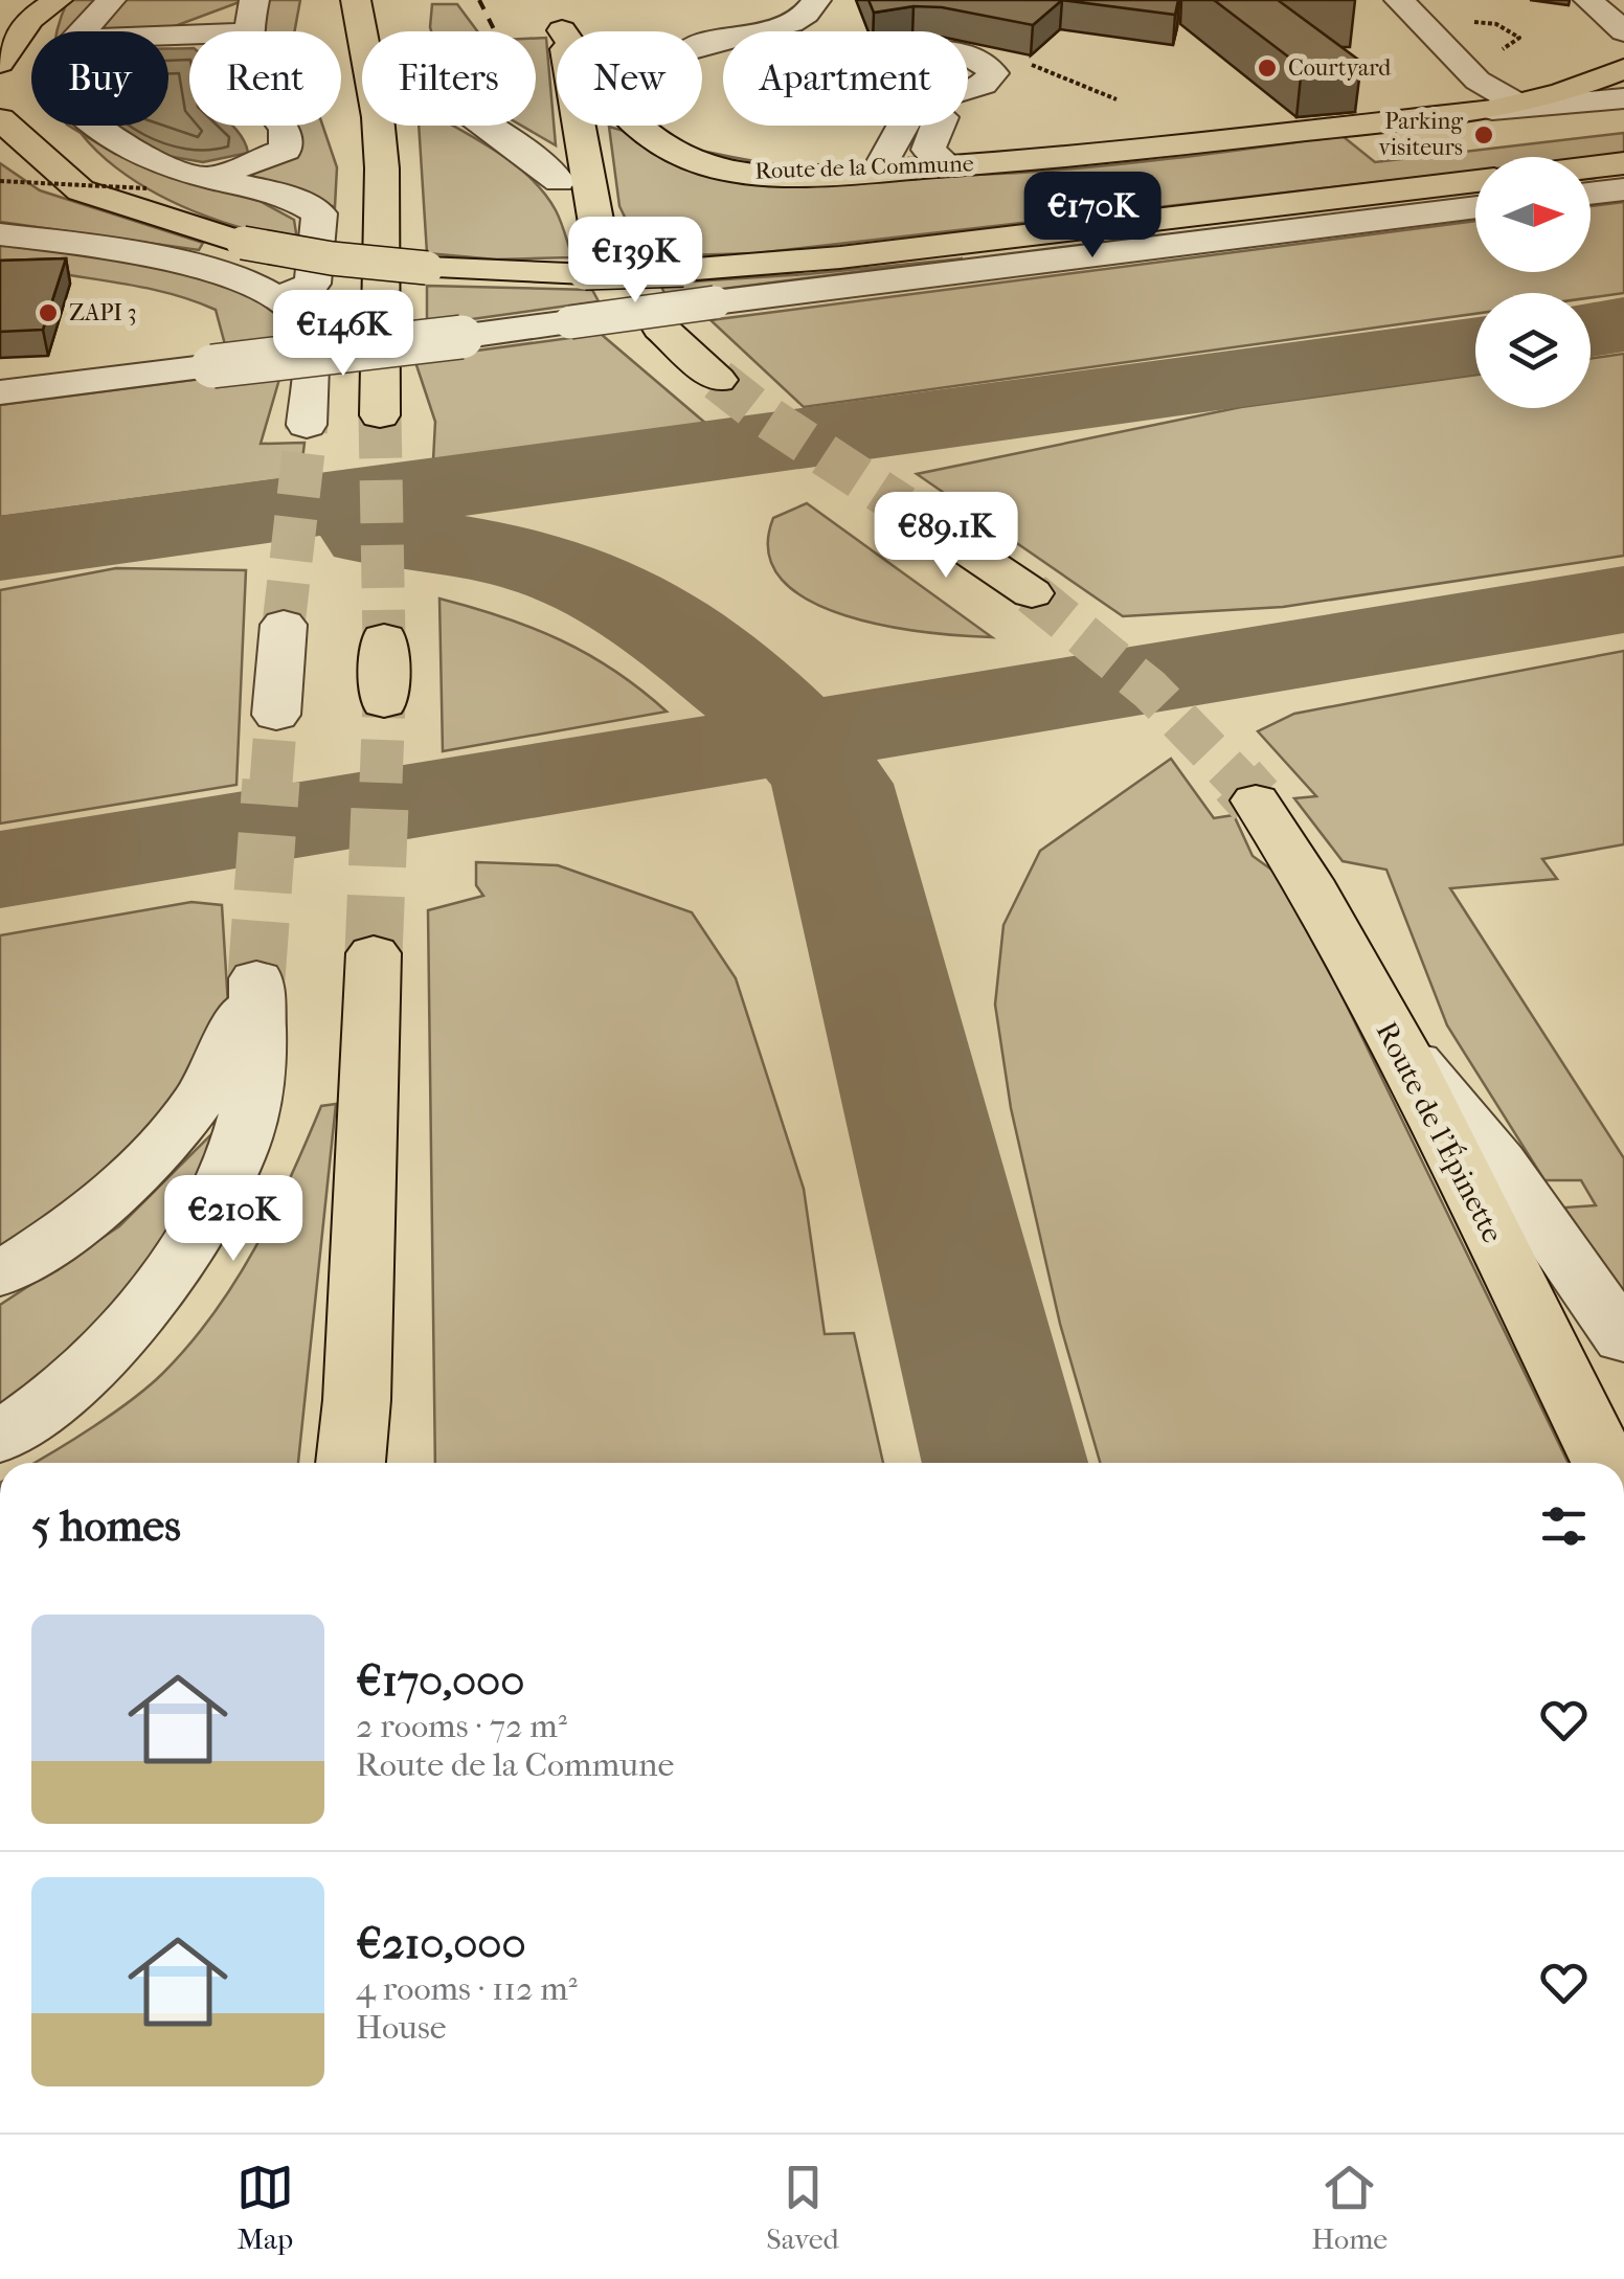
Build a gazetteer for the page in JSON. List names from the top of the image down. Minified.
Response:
{"streets":{"main road":["Route de la Commune","Route de l'Épinette"]},"places":["Courtyard","Parking visiteurs","ZAPI 3"],"north":"right","page":{"chip":["Buy","Rent","Filters","New","Apartment"],"price":["€170K","€139K","€146K","€89.1K","€210K"],"heading":"5 homes","list":[{"name":"€170,000","note":"2 rooms · 72 m² · Route de la Commune"},{"name":"€210,000","note":"4 rooms · 112 m² · House"}],"tabs":["Map","Saved","Home"]}}
